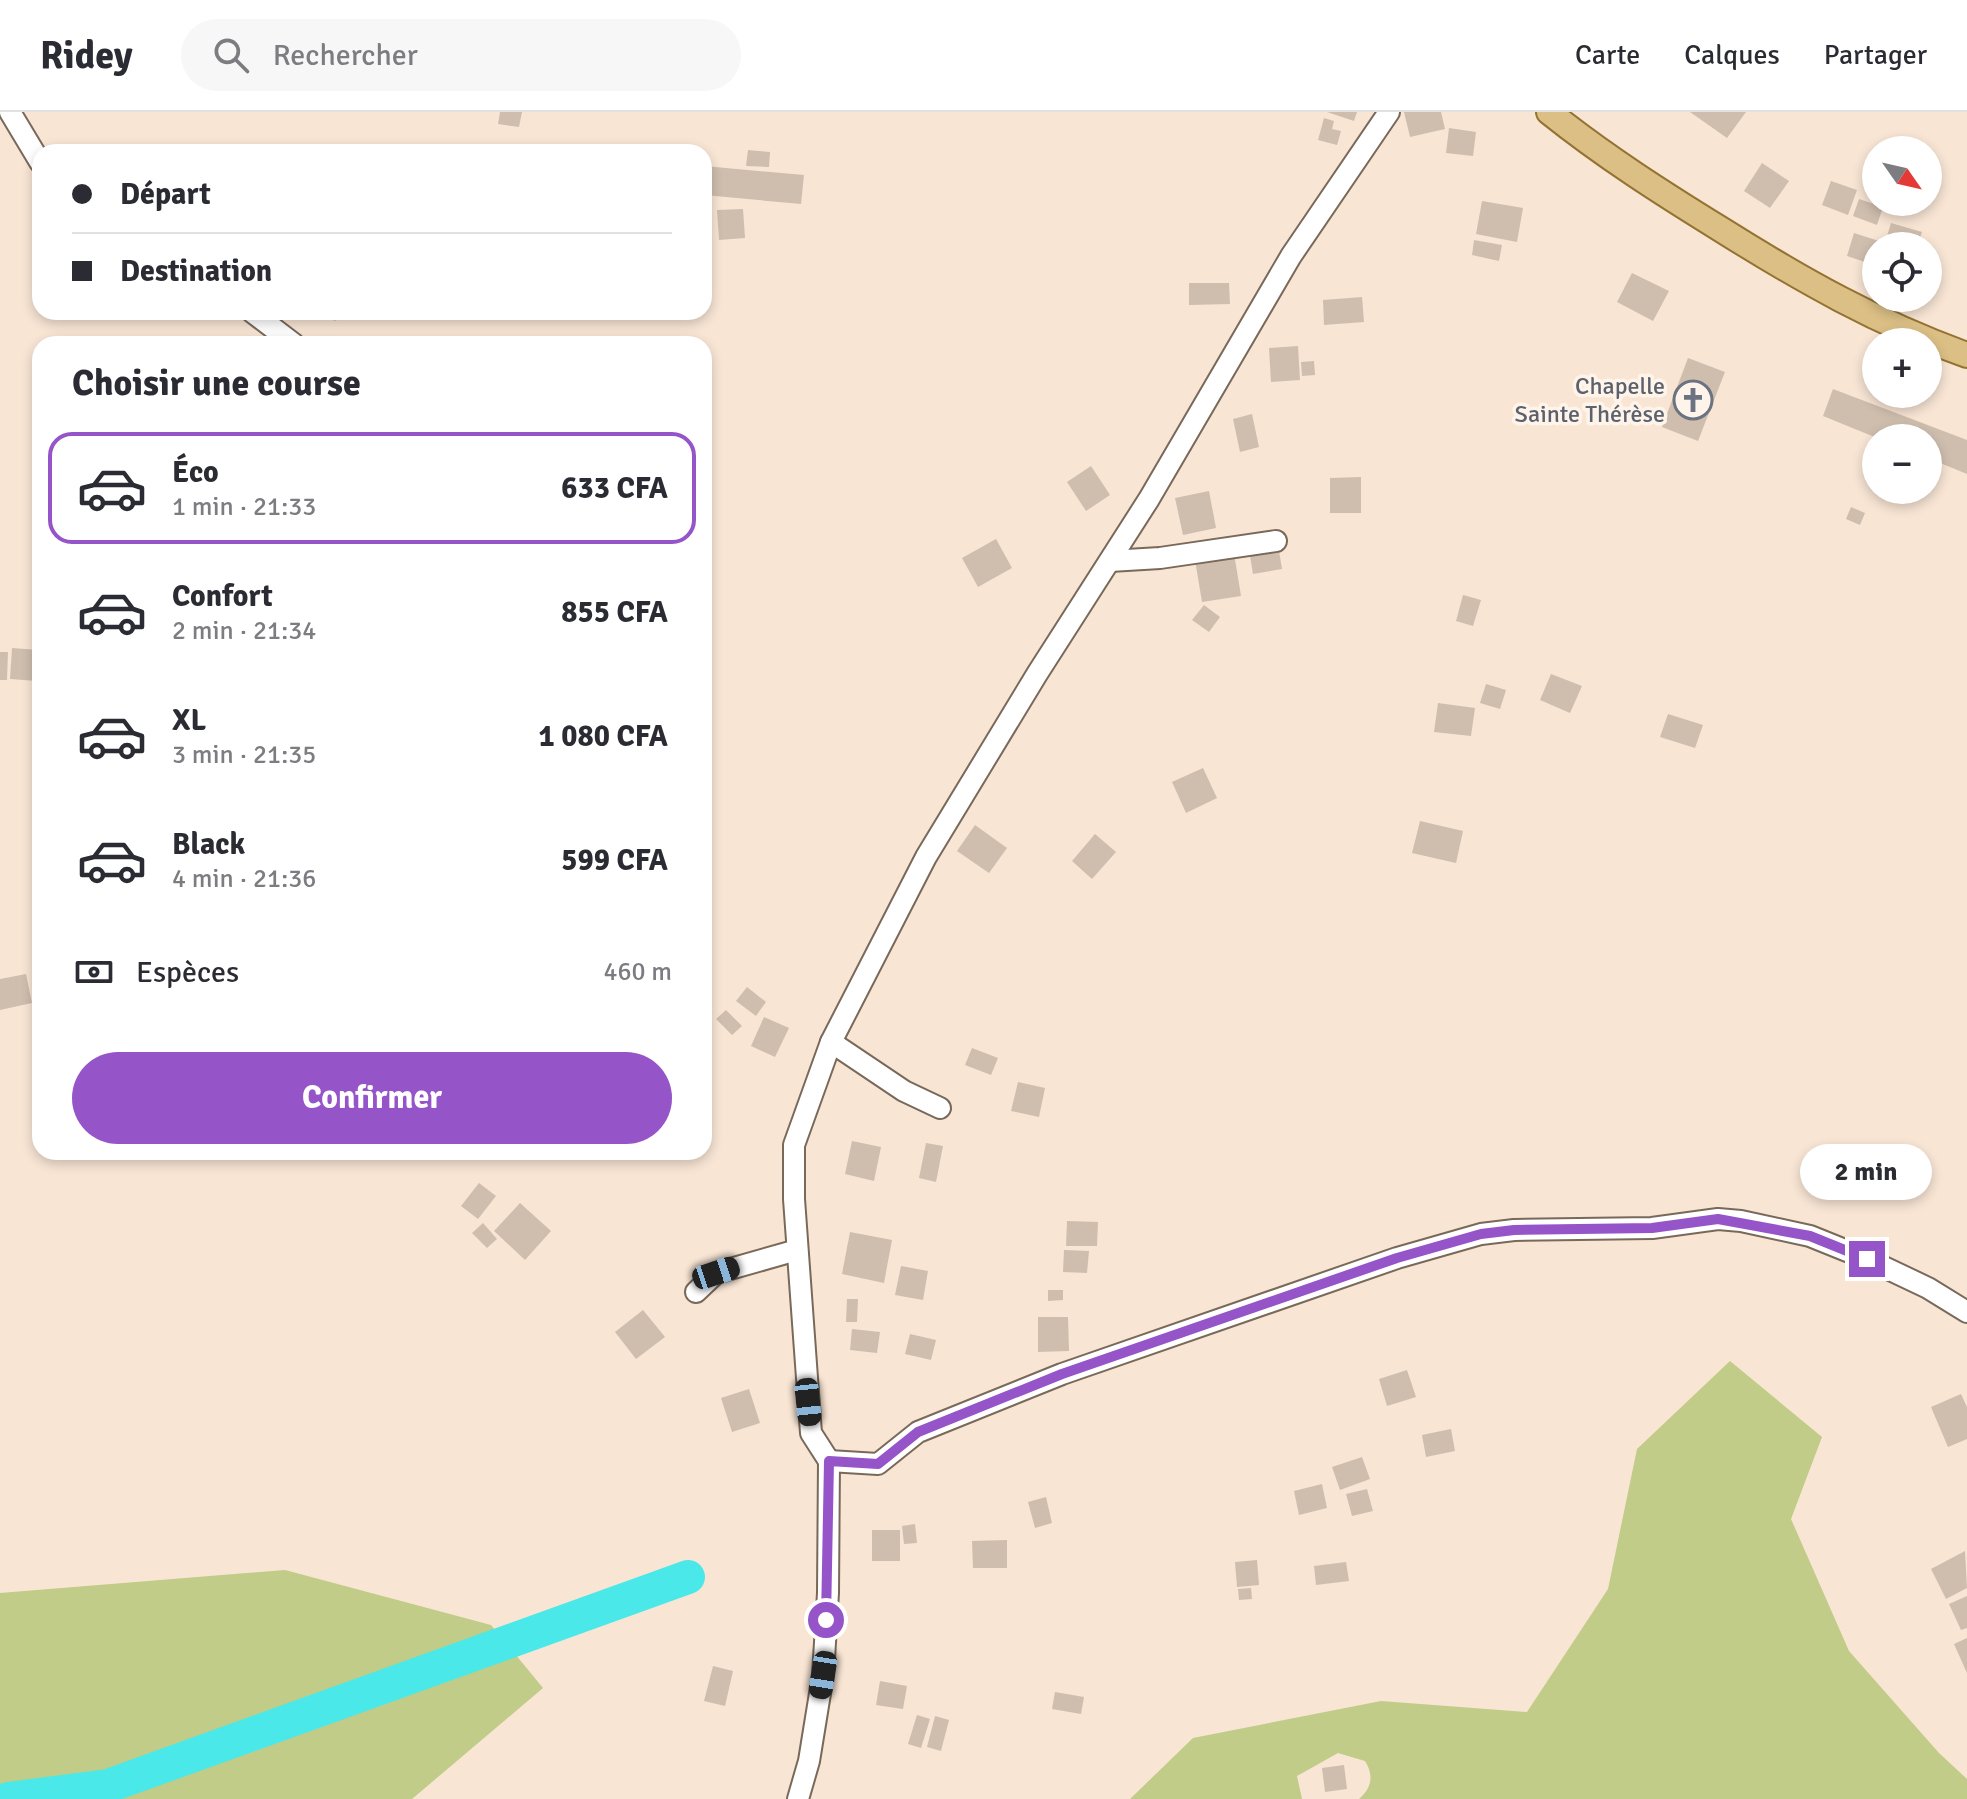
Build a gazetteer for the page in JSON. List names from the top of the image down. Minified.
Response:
{"places":{"church":["Chapelle Sainte Thérèse"]},"north":"bottom right","page":{"header":"Ridey","search":"Rechercher","nav":["Carte","Calques","Partager"],"map_buttons":["+","−"],"banner":["Départ","Destination"],"heading":"Choisir une course","list":[{"name":"Éco","note":"1 min · 21:33","value":"633 CFA"},{"name":"Confort","note":"2 min · 21:34","value":"855 CFA"},{"name":"XL","note":"3 min · 21:35","value":"1 080 CFA"},{"name":"Black","note":"4 min · 21:36","value":"599 CFA"}],"pay":["Espèces","460 m"],"buttons":"Confirmer","bubble":"2 min"}}
